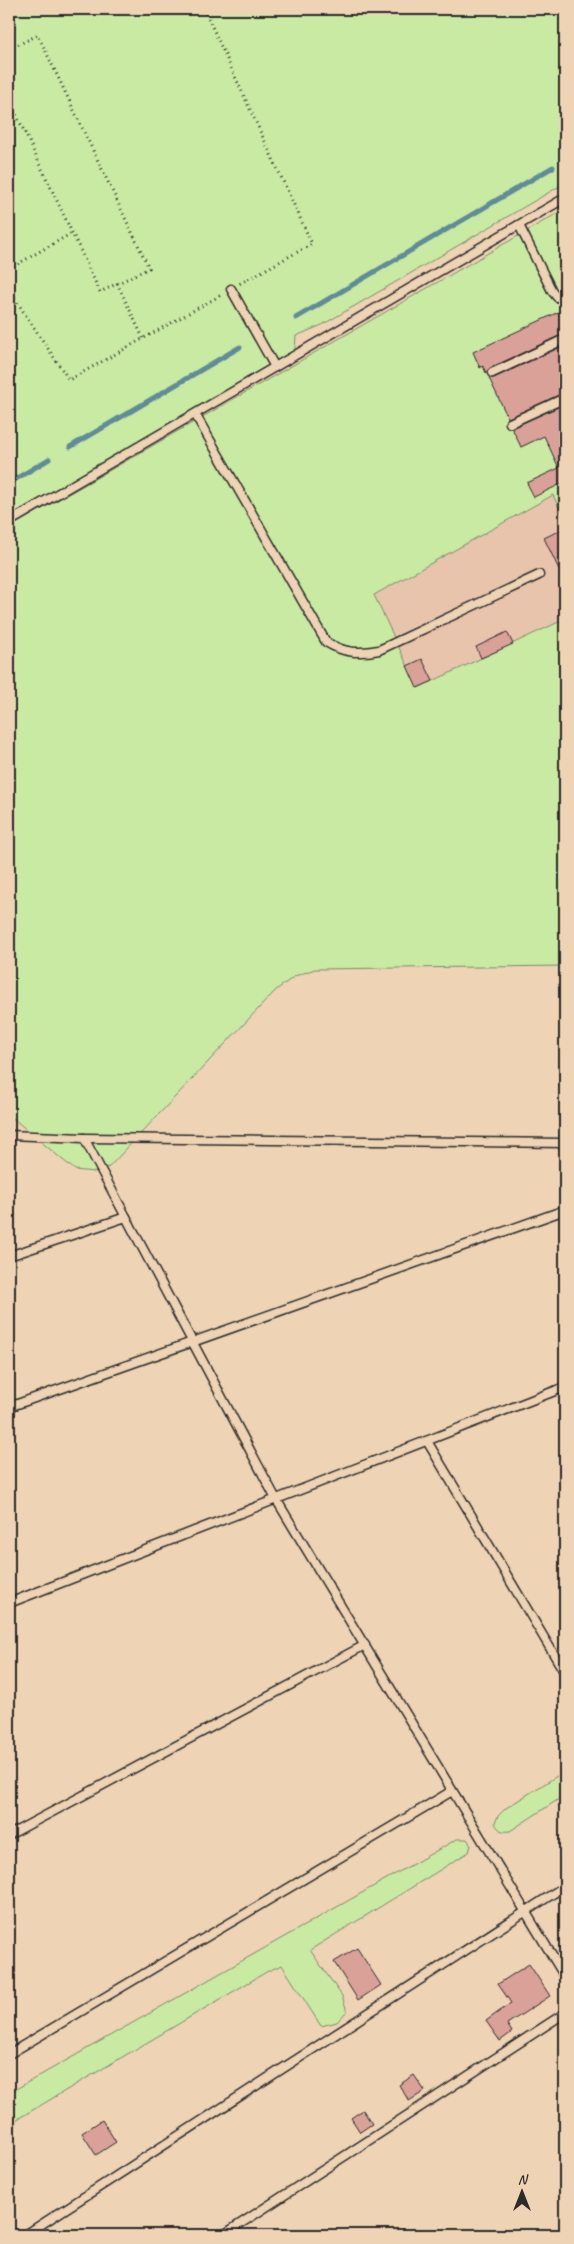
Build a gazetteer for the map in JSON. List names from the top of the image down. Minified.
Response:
{"north":"top"}
